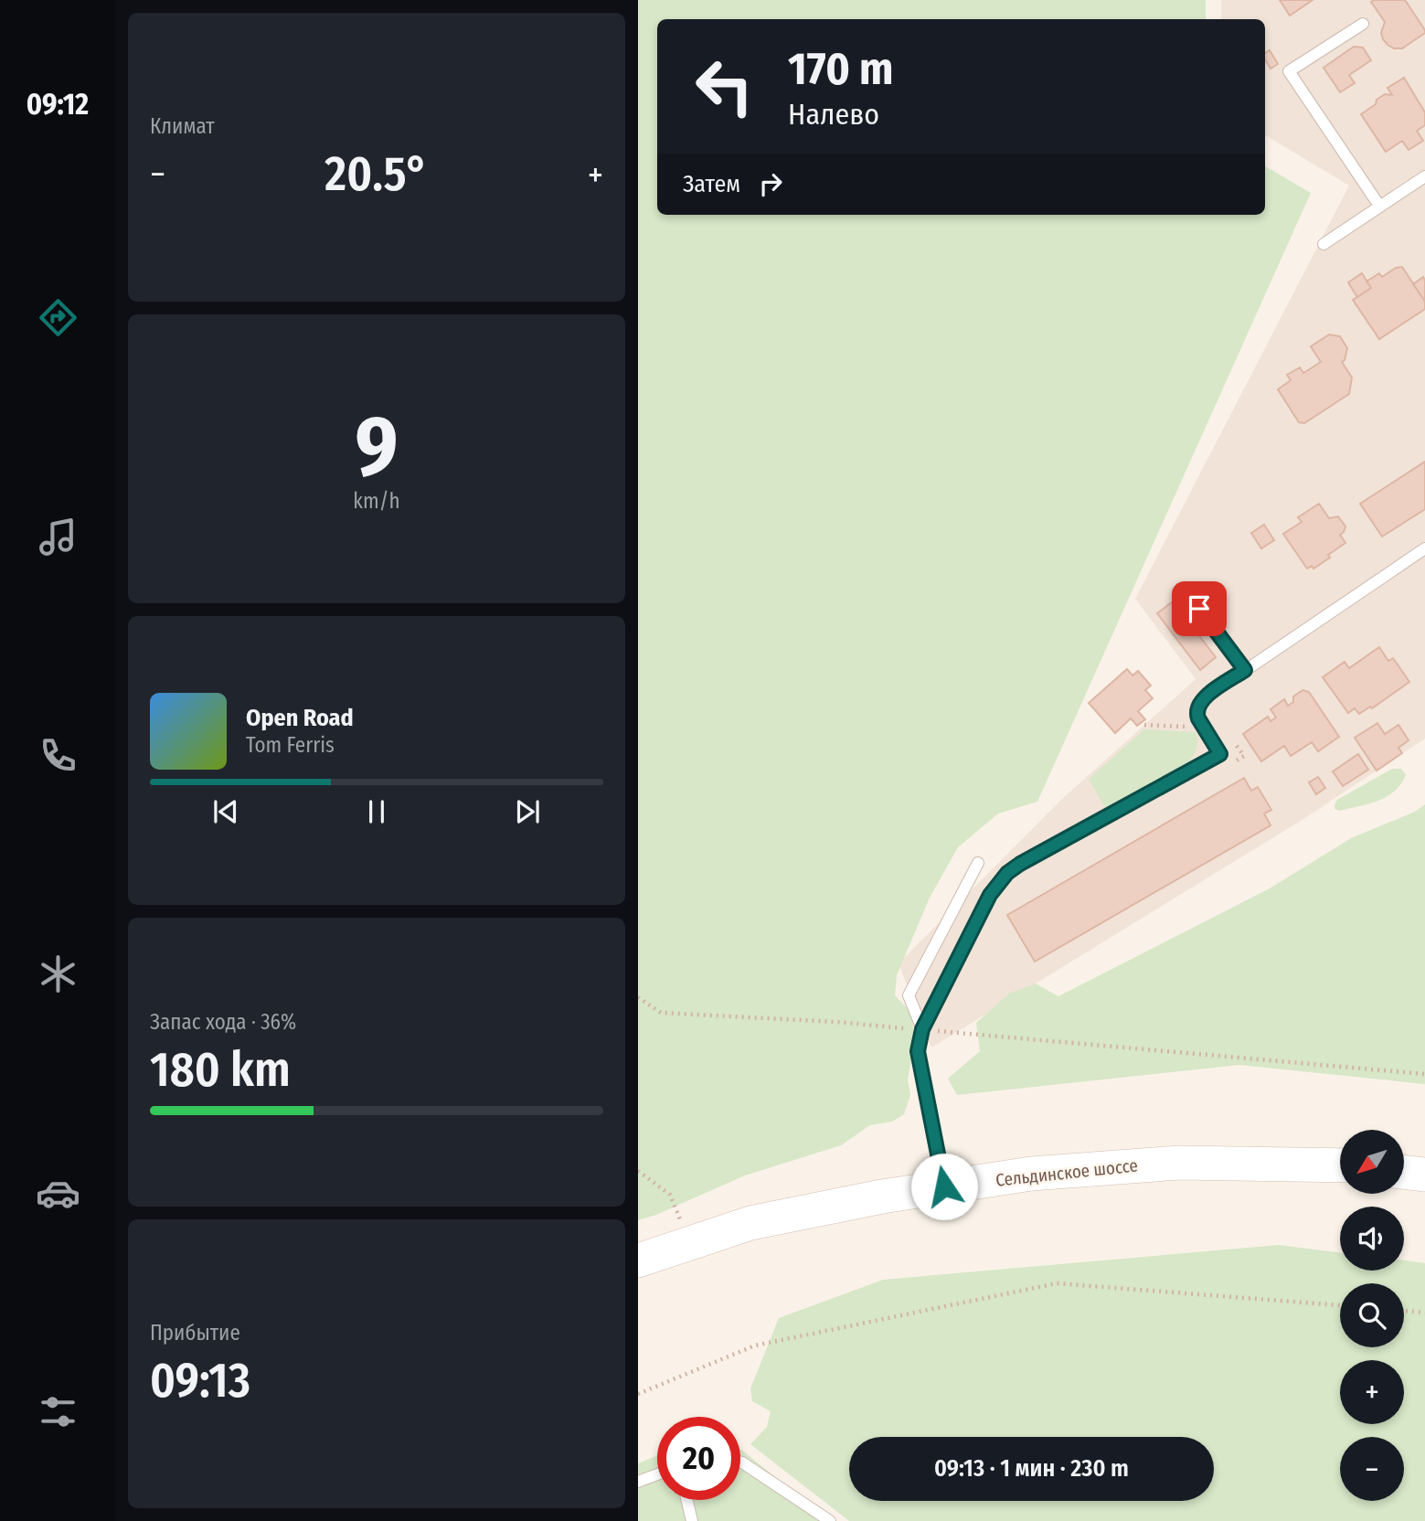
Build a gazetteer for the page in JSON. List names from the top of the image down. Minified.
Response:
{"streets":{"main road":["Сельдинское шоссе"]},"north":"bottom left","page":{"tabs":"09:12","tile":["Климат",["9","km/h"],["Запас хода · 36%","180 km"],["Прибытие","09:13"]],"turn":["170 m","Налево"],"heat":["−","20.5°","+"],"then":"Затем","song":["Open Road","Tom Ferris"],"map_buttons":["+","−"],"limit":"20","trip":"09:13 · 1 мин · 230 m"}}
